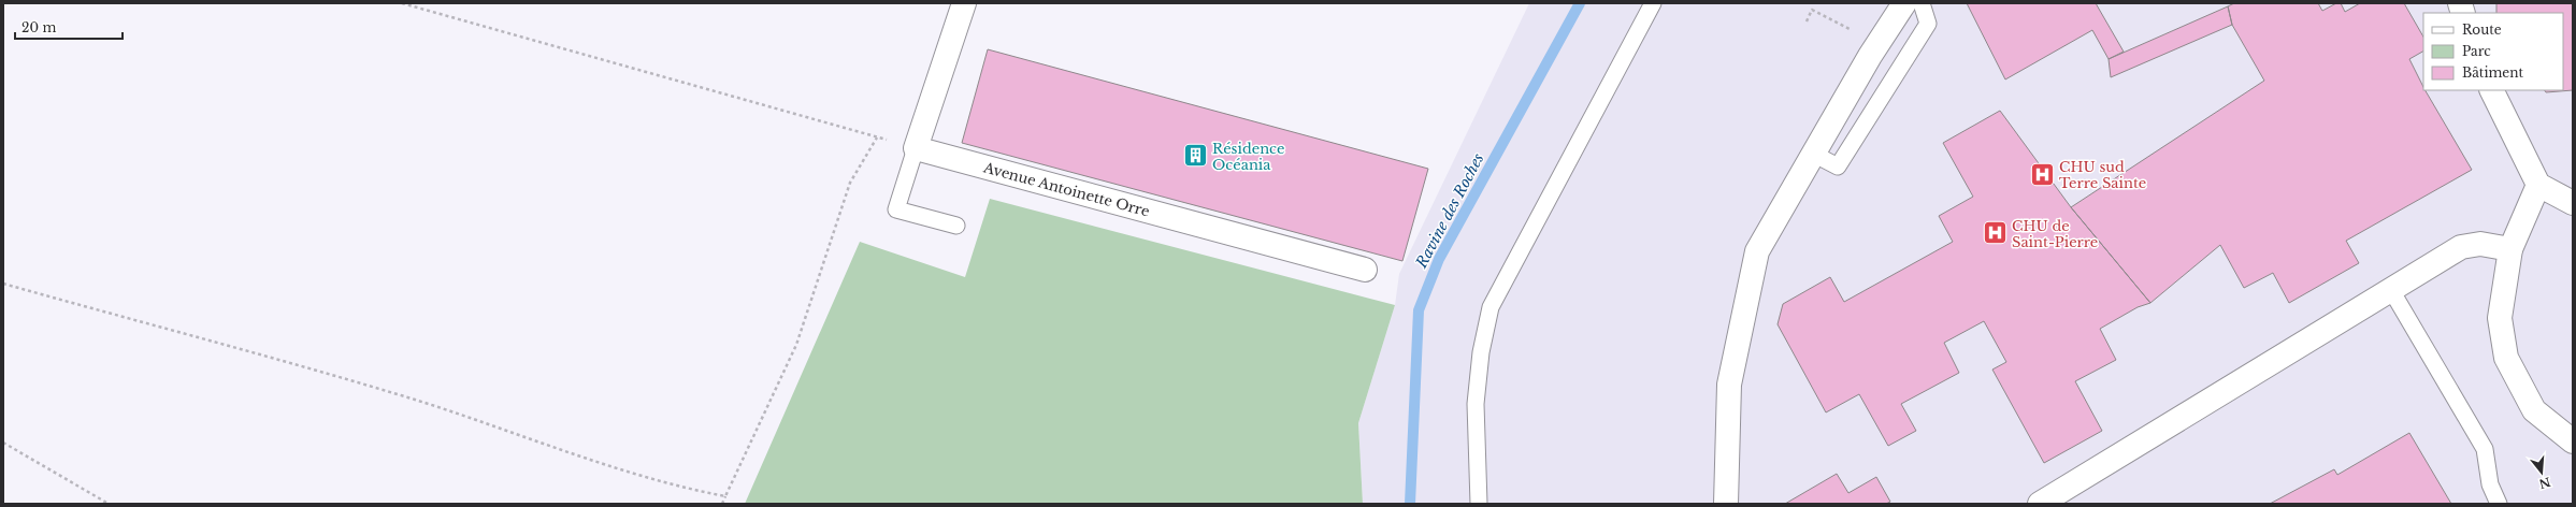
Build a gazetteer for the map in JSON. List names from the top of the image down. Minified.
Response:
{"streets":{"street":["Avenue Antoinette Orre"]},"water":["Ravine des Roches"],"places":{"building":["Résidence Océania"],"hospital":["CHU sud Terre Sainte","CHU de Saint-Pierre"]},"legend":["Route","Parc","Bâtiment"],"scale_bar":"20 m","north":"bottom"}
